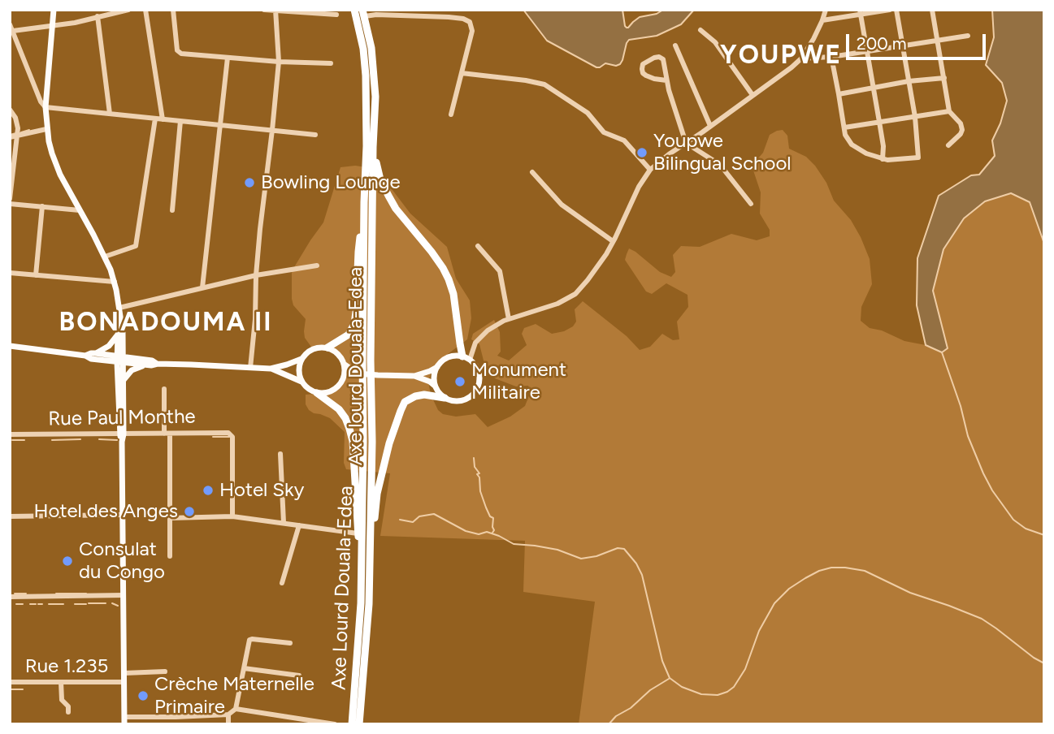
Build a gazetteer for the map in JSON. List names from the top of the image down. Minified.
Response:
{"streets":{"highway":["Axe lourd Douala-Edea","Axe Lourd Douala-Edea"],"street":["Rue Paul Monthe","Rue 1.235"]},"crossings":[["Axe lourd Douala-Edea","Axe Lourd Douala-Edea"]],"districts":["YOUPWE","BONADOUMA II"],"places":["Youpwe Bilingual School","Bowling Lounge","Monument Militaire","Hotel Sky","Hotel des Anges","Consulat du Congo","Crèche Maternelle Primaire"],"scale_bar":"200 m"}
